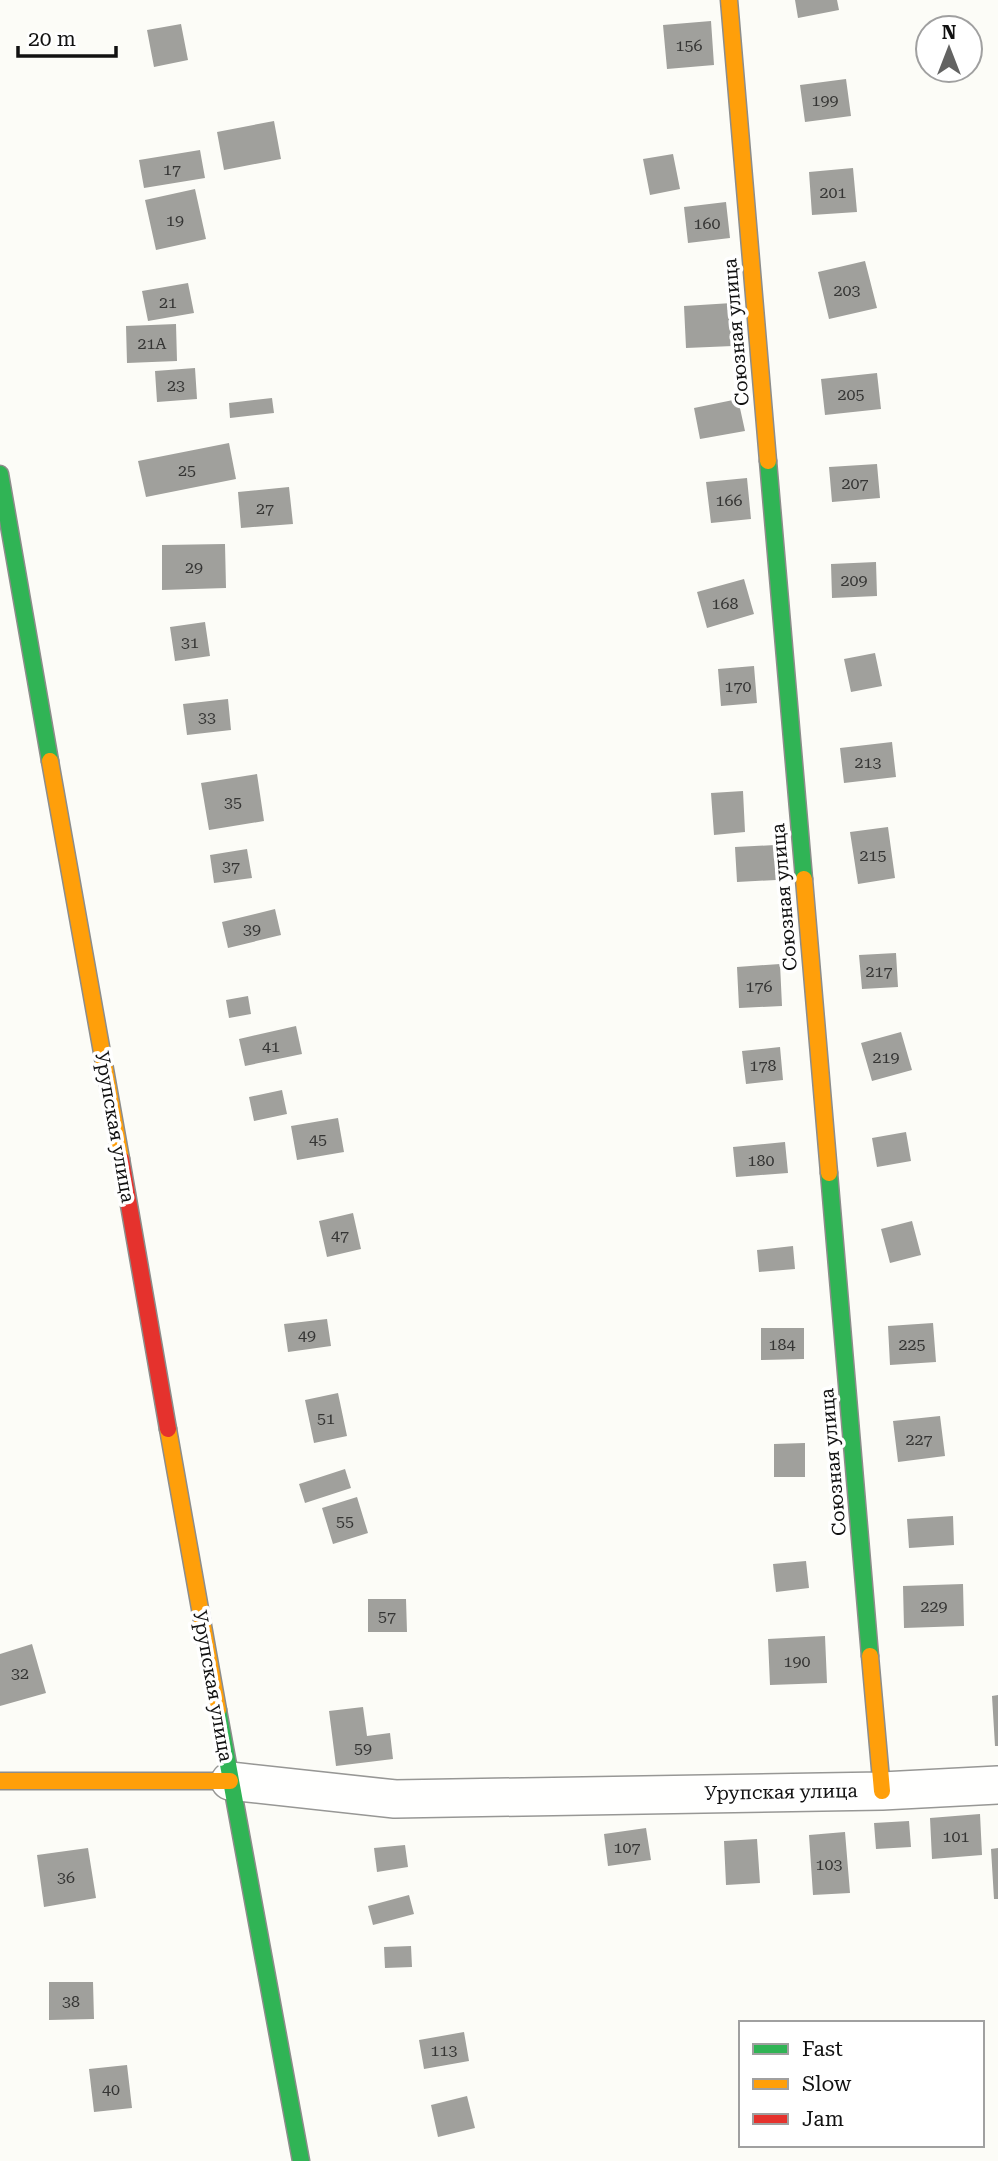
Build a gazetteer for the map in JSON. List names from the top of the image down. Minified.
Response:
{"streets":{"street":["Союзная улица","Урупская улица"]},"crossings":[["Союзная улица","Урупская улица"]],"house_numbers":["156","199","17","201","19","160","203","21","21А","23","205","25","207","166","27","29","209","168","31","170","33","213","35","215","37","39","217","176","41","219","178","45","180","47","49","184","225","51","227","55","229","57","190","32","59","101","107","103","36","38","113","40"],"legend":["Fast","Slow","Jam"],"scale_bar":"20 m","north":"top"}
